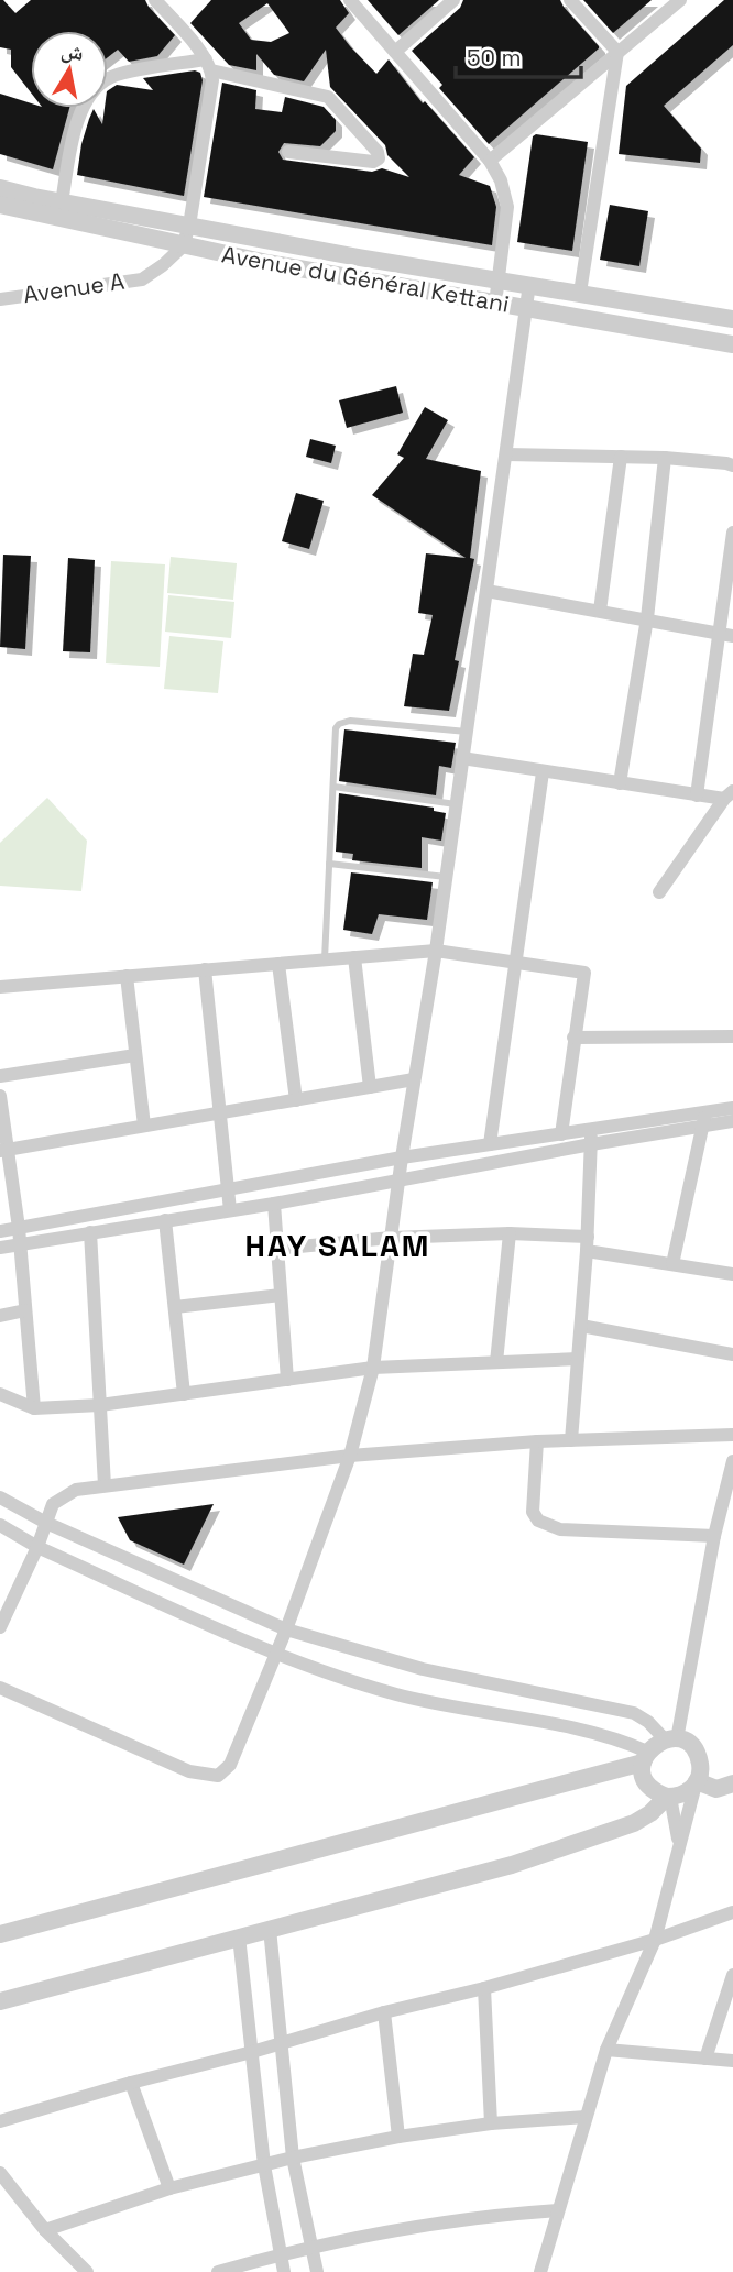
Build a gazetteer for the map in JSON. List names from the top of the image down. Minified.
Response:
{"streets":{"street":["Avenue du Général Kettani","Avenue A"]},"crossings":[["Avenue du Général Kettani","Avenue A"]],"districts":["HAY SALAM"],"scale_bar":"50 m","north":"top"}
